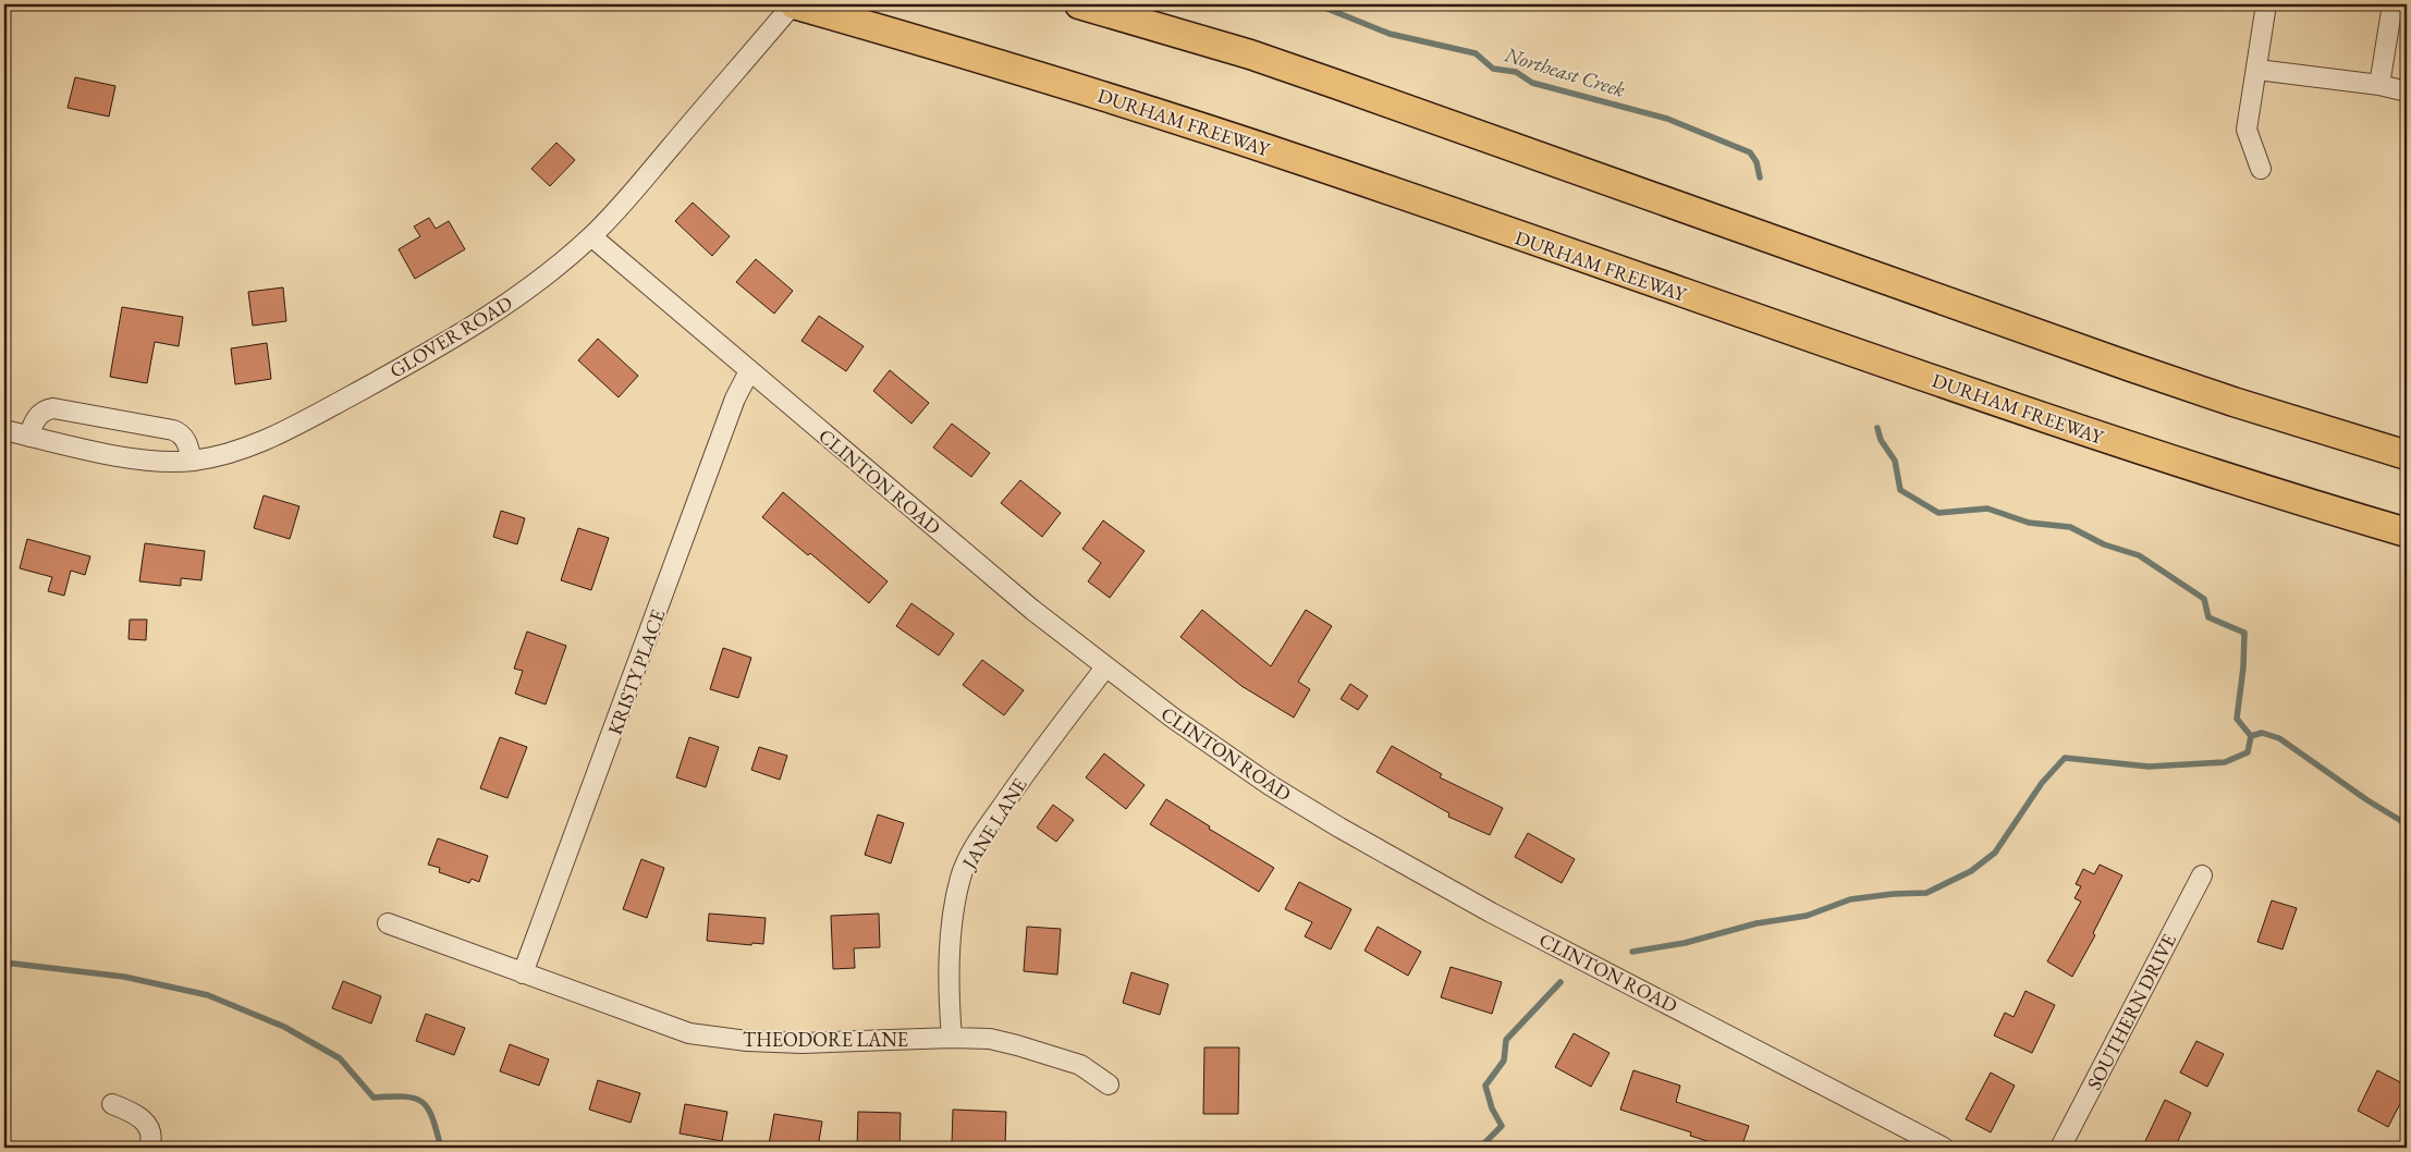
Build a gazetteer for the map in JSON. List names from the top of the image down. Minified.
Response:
{"streets":{"highway":["DURHAM FREEWAY"],"street":["GLOVER ROAD","CLINTON ROAD","KRISTY PLACE","JANE LANE","SOUTHERN DRIVE","THEODORE LANE"]},"crossings":[["DURHAM FREEWAY","GLOVER ROAD"],["GLOVER ROAD","CLINTON ROAD"],["CLINTON ROAD","KRISTY PLACE"],["CLINTON ROAD","JANE LANE"],["KRISTY PLACE","THEODORE LANE"],["JANE LANE","THEODORE LANE"]],"water":["Northeast Creek"]}
